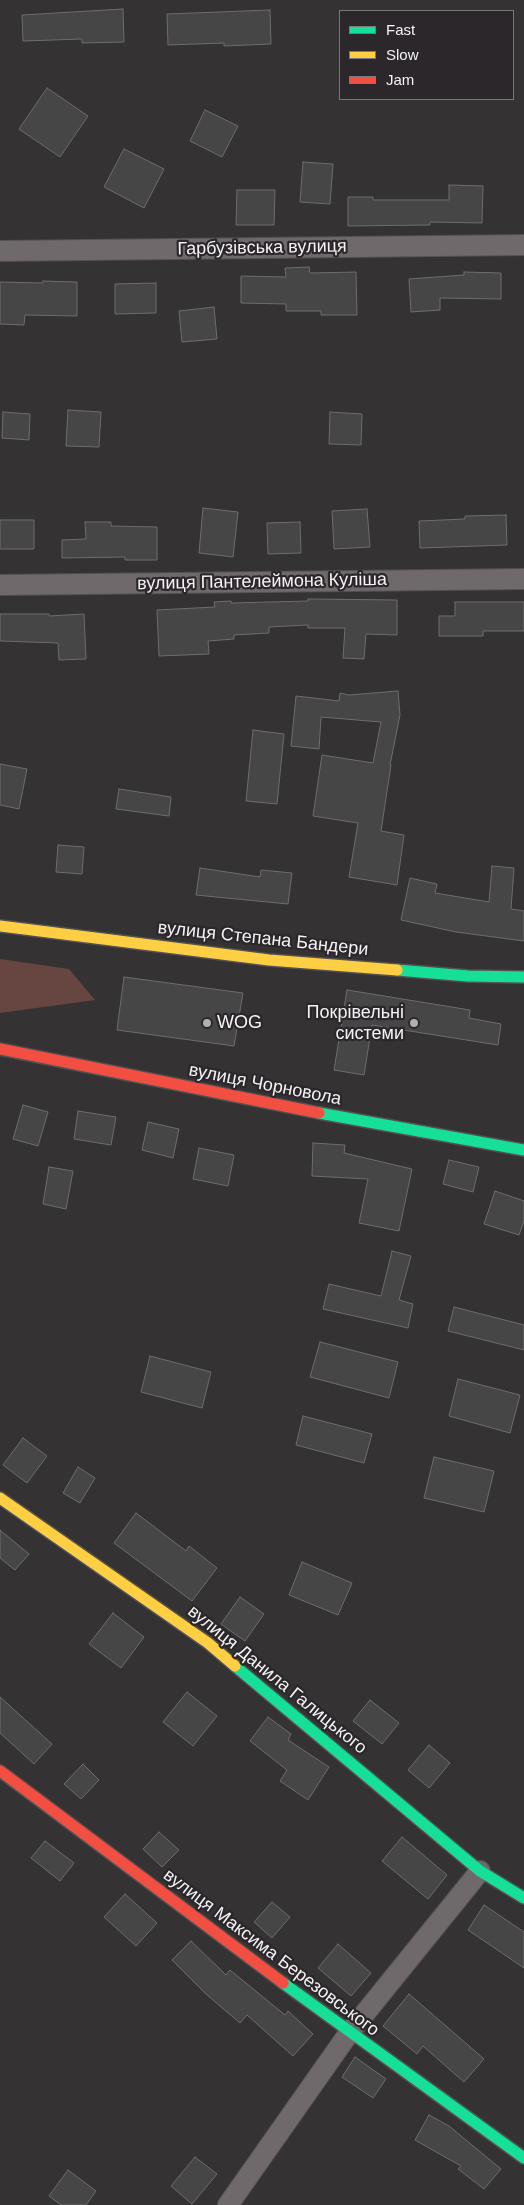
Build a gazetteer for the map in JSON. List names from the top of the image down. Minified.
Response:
{"streets":{"street":["Гарбузівська вулиця","вулиця Пантелеймона Куліша","вулиця Степана Бандери","вулиця Чорновола","вулиця Данила Галицького","вулиця Максима Березовського"]},"places":["WOG","Покрівельні системи"],"legend":["Fast","Slow","Jam"]}
